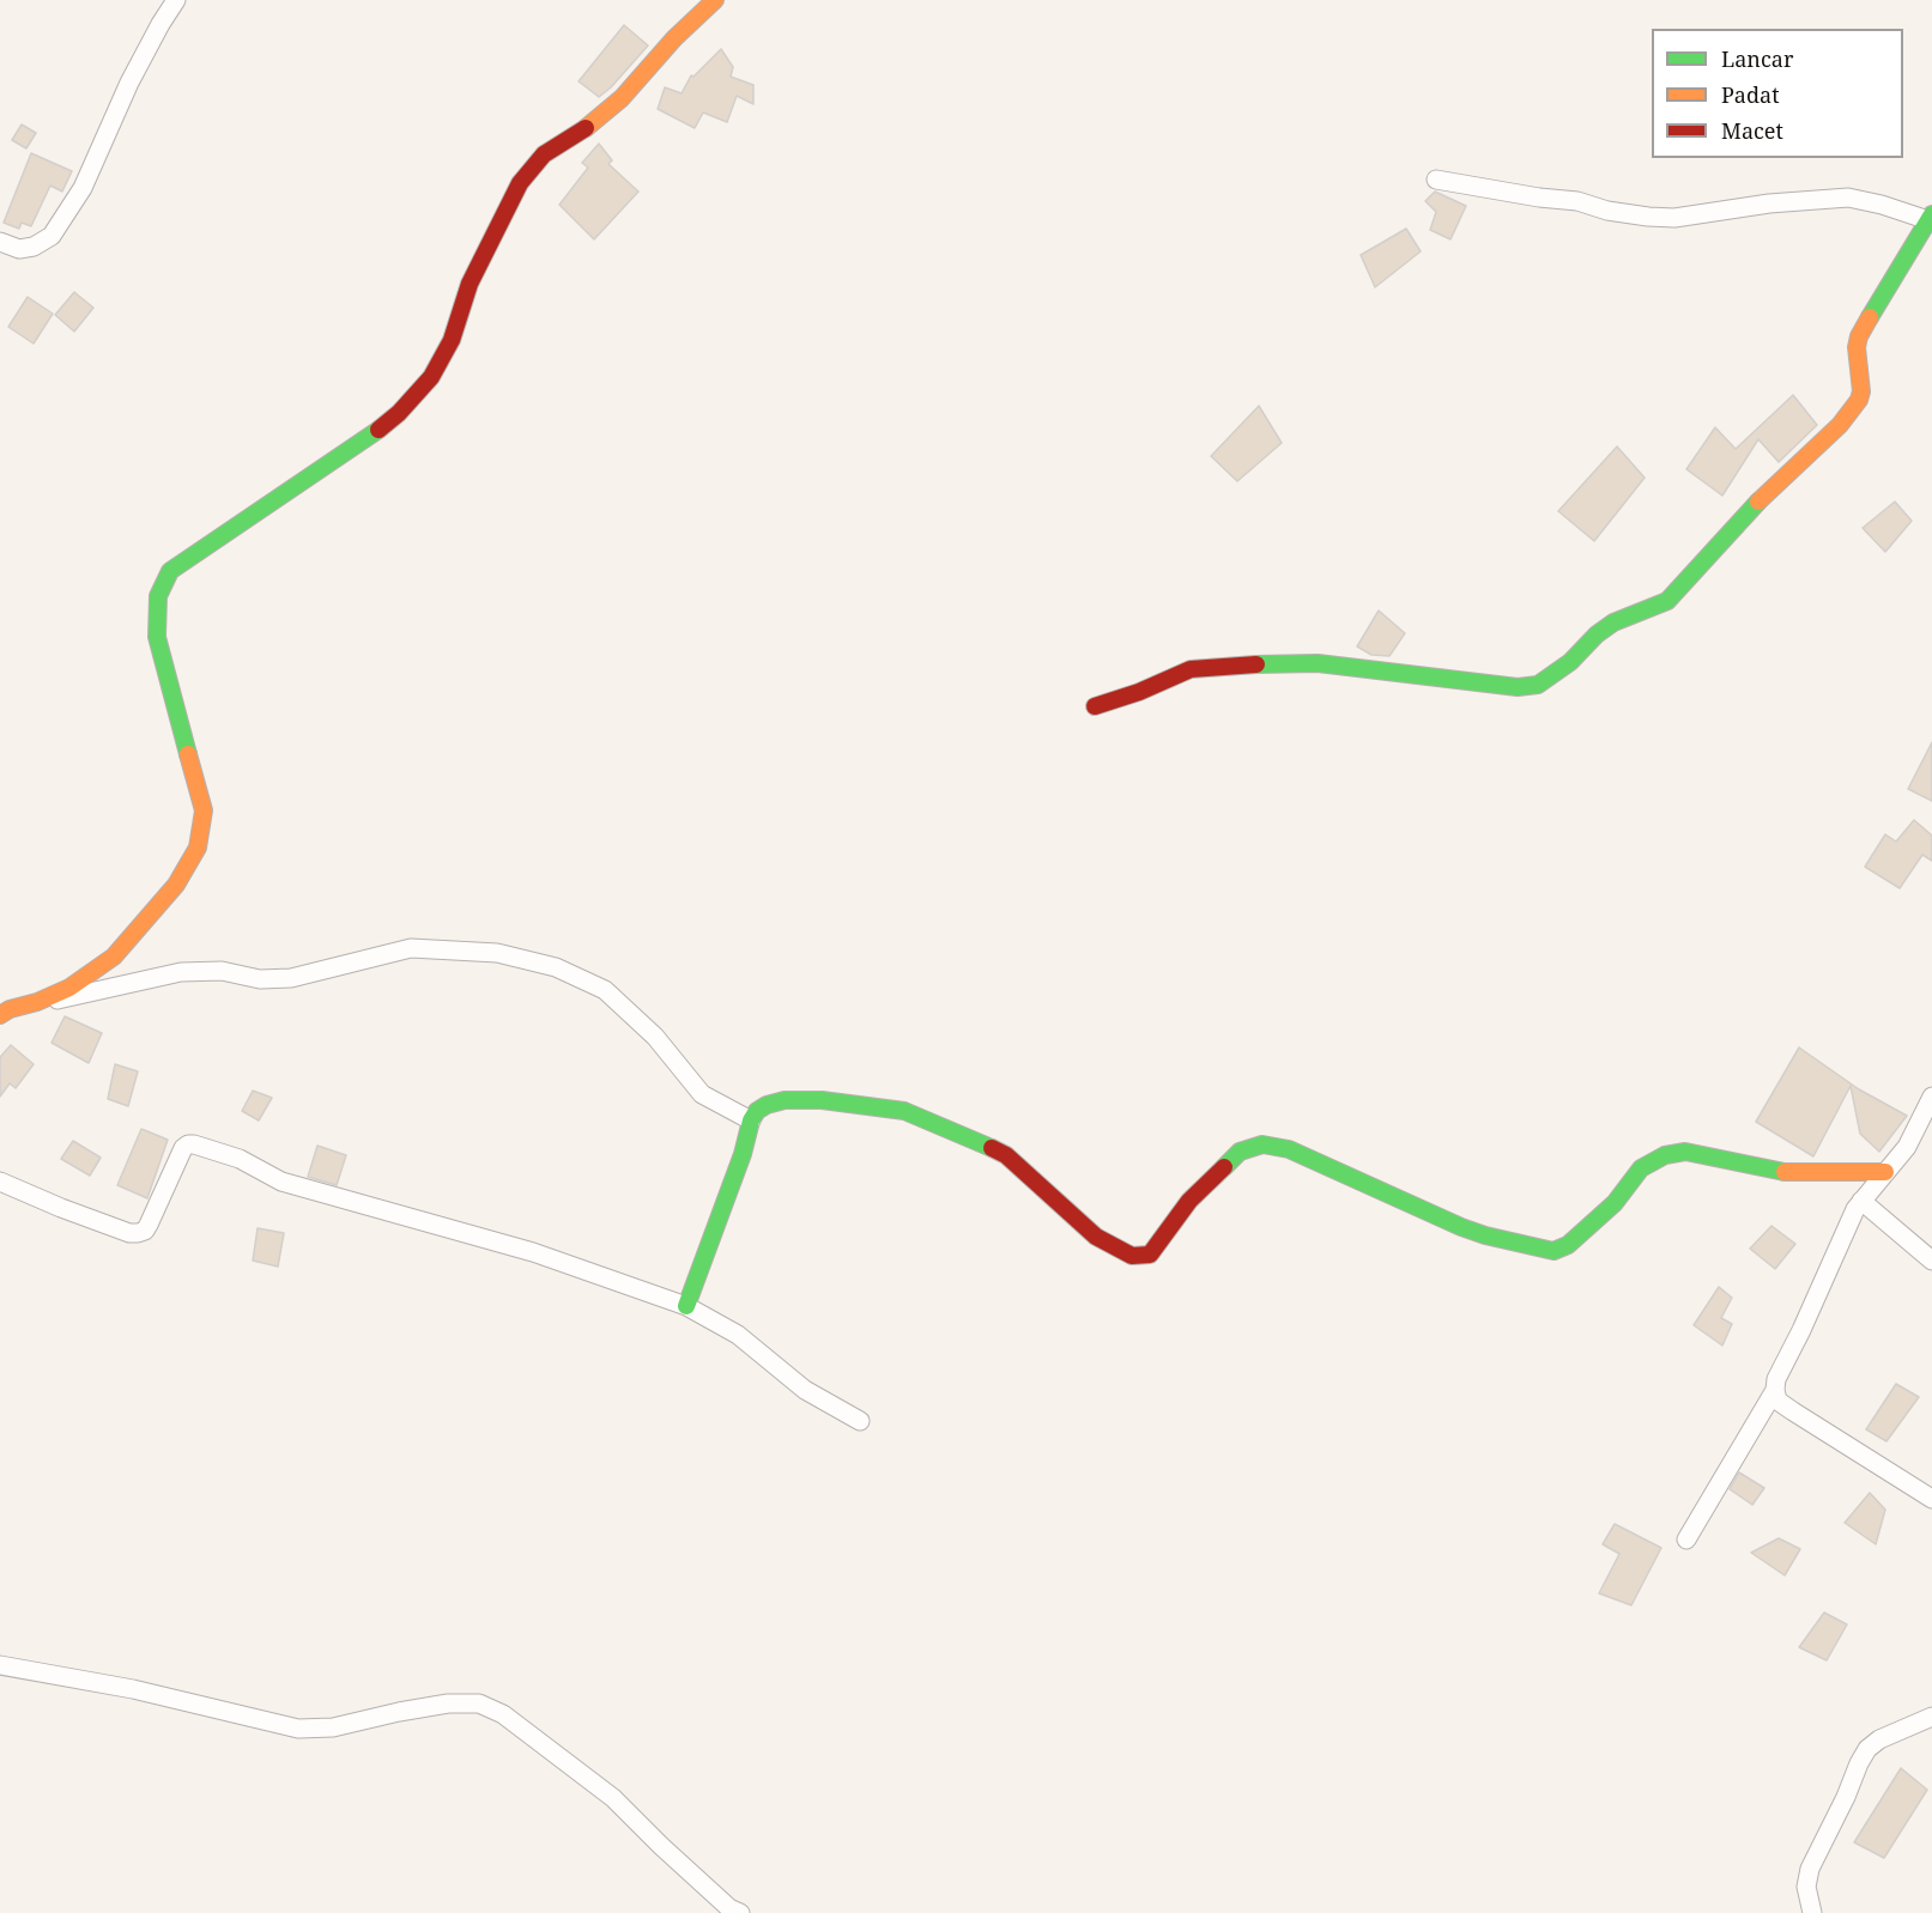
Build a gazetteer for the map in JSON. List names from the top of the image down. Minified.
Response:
{"legend":["Lancar","Padat","Macet"]}
